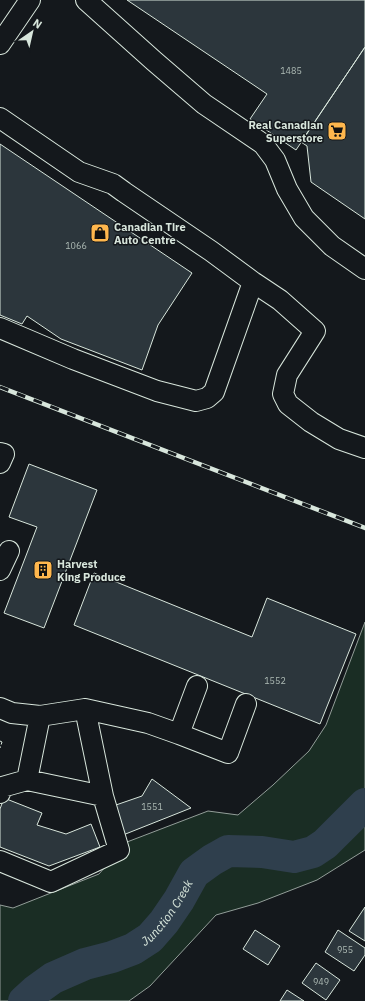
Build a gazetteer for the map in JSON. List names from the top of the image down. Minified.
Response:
{"water":["Junction Creek"],"places":{"supermarket":["Real Canadian Superstore"],"shop":["Canadian Tire Auto Centre"],"building":["Harvest King Produce"]},"house_numbers":["1485","1066","1552","1551","955","949"],"north":"top right"}
